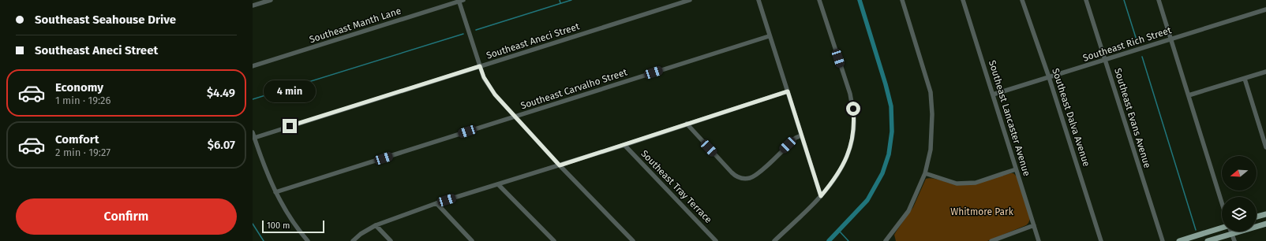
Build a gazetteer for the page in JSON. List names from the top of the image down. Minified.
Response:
{"streets":{"street":["Southeast Manth Lane","Southeast Aneci Street","Southeast Rich Street","Southeast Carvalho Street","Southeast Dalva Avenue","Southeast Lancaster Avenue","Southeast Evans Avenue","Southeast Tray Terrace"]},"crossings":[["Southeast Rich Street","Southeast Dalva Avenue"],["Southeast Rich Street","Southeast Lancaster Avenue"],["Southeast Rich Street","Southeast Evans Avenue"]],"parks":["Whitmore Park"],"scale_bar":"100 m","north":"left","page":{"banner":["Southeast Seahouse Drive","Southeast Aneci Street"],"list":[{"name":"Economy","note":"1 min · 19:26","value":"$4.49"},{"name":"Comfort","note":"2 min · 19:27","value":"$6.07"}],"bubble":"4 min","buttons":"Confirm","scale":"100 m"}}
